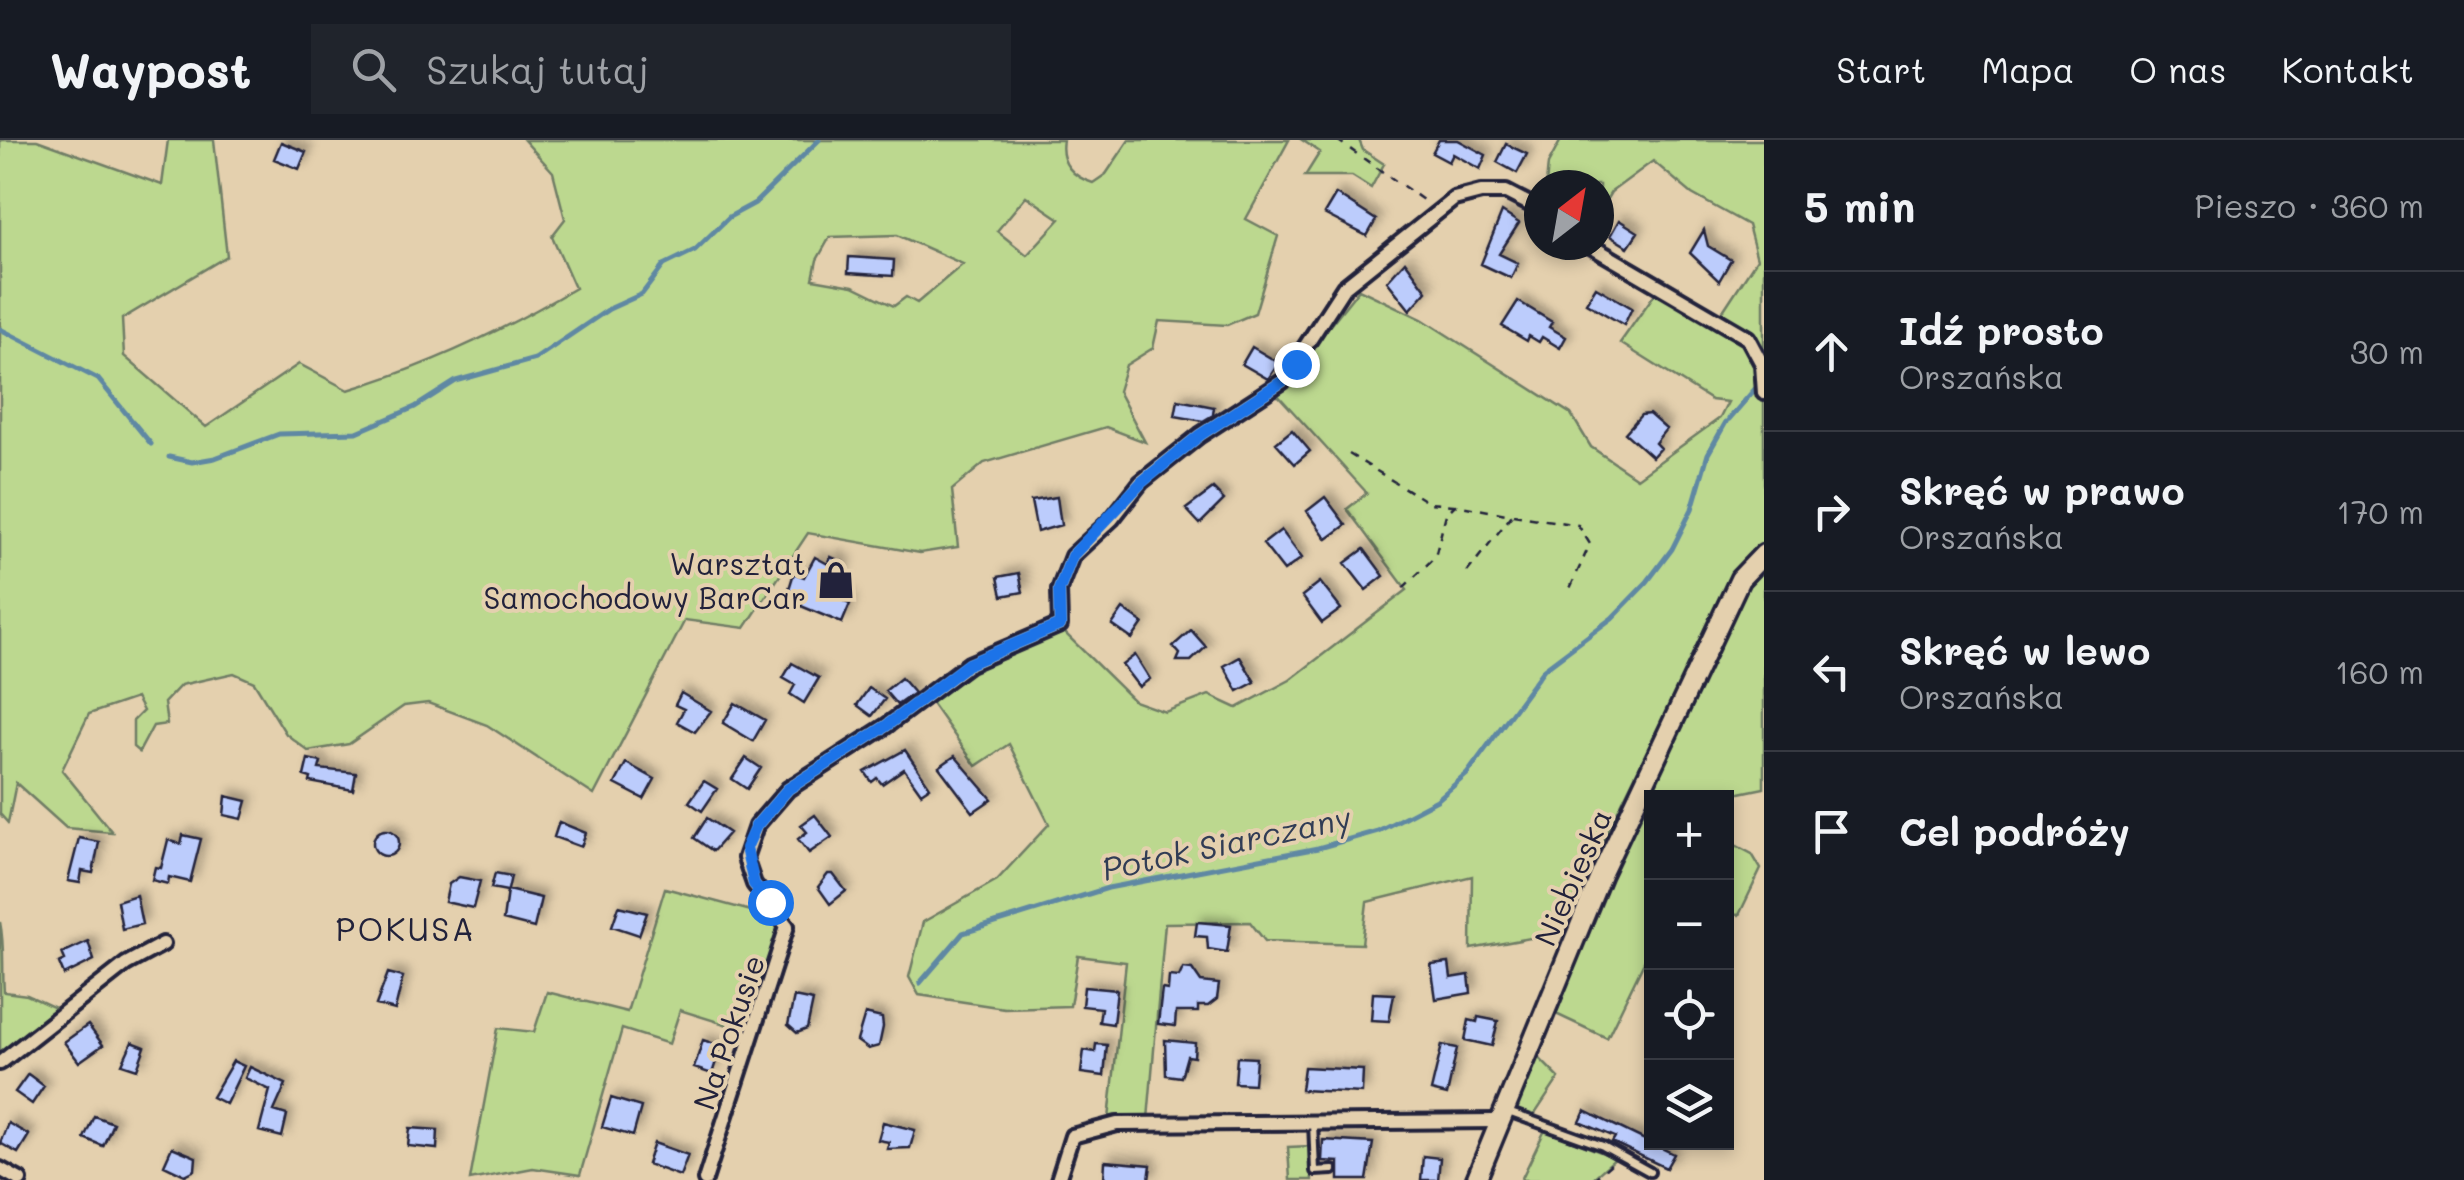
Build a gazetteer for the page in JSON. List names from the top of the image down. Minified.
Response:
{"streets":{"street":["Niebieska","Na Pokusie"]},"districts":["POKUSA"],"water":["Potok Siarczany"],"places":{"shop":["Warsztat Samochodowy BarCar"]},"north":"top right","page":{"header":"Waypost","search":"Szukaj tutaj","nav":["Start","Mapa","O nas","Kontakt"],"heading":["5 min","Pieszo · 360 m"],"list":[["Idź prosto","Orszańska","30 m"],["Skręć w prawo","Orszańska","170 m"],["Skręć w lewo","Orszańska","160 m"],"Cel podróży"],"map_buttons":["+","−"]}}
